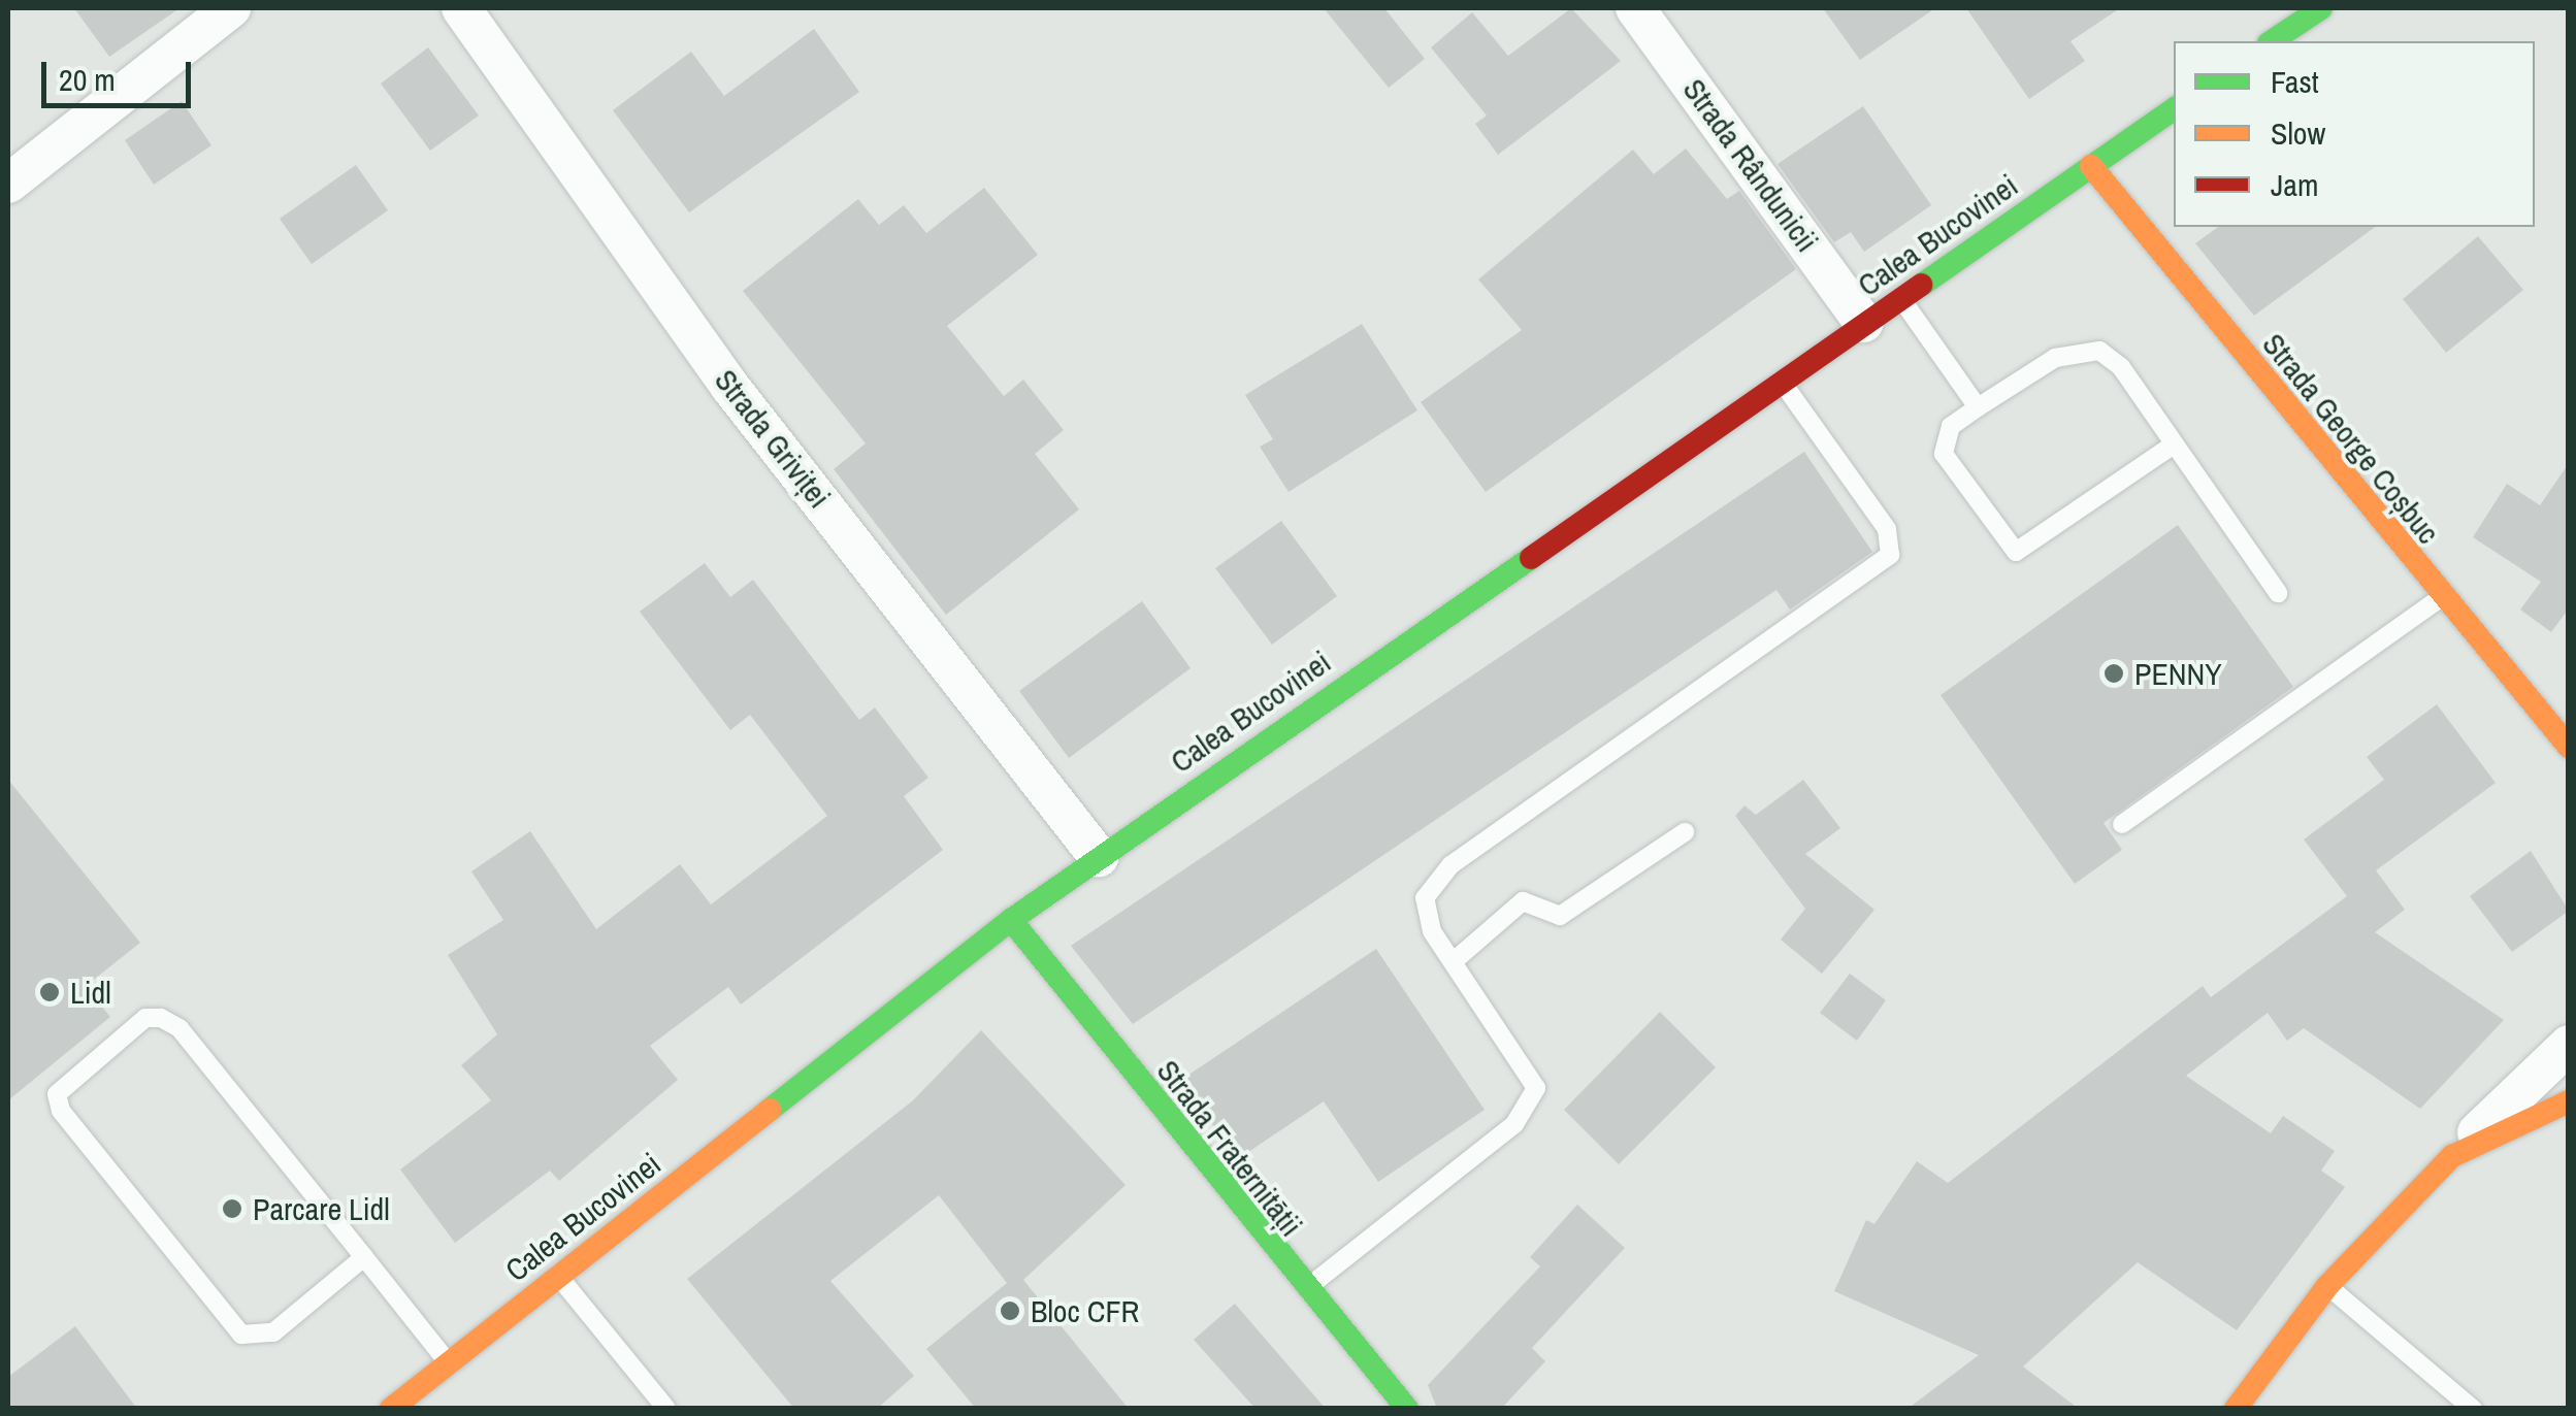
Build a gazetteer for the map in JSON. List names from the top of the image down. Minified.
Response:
{"streets":{"main road":["Calea Bucovinei","Strada George Coșbuc","Strada Fraternității"],"street":["Strada Rândunicii","Strada Griviței"]},"crossings":[["Strada Rândunicii","Calea Bucovinei"],["Calea Bucovinei","Strada Griviței"],["Calea Bucovinei","Strada George Coșbuc"],["Calea Bucovinei","Strada Fraternității"]],"places":["PENNY","Lidl","Parcare Lidl","Bloc CFR"],"legend":["Fast","Slow","Jam"],"scale_bar":"20 m"}
